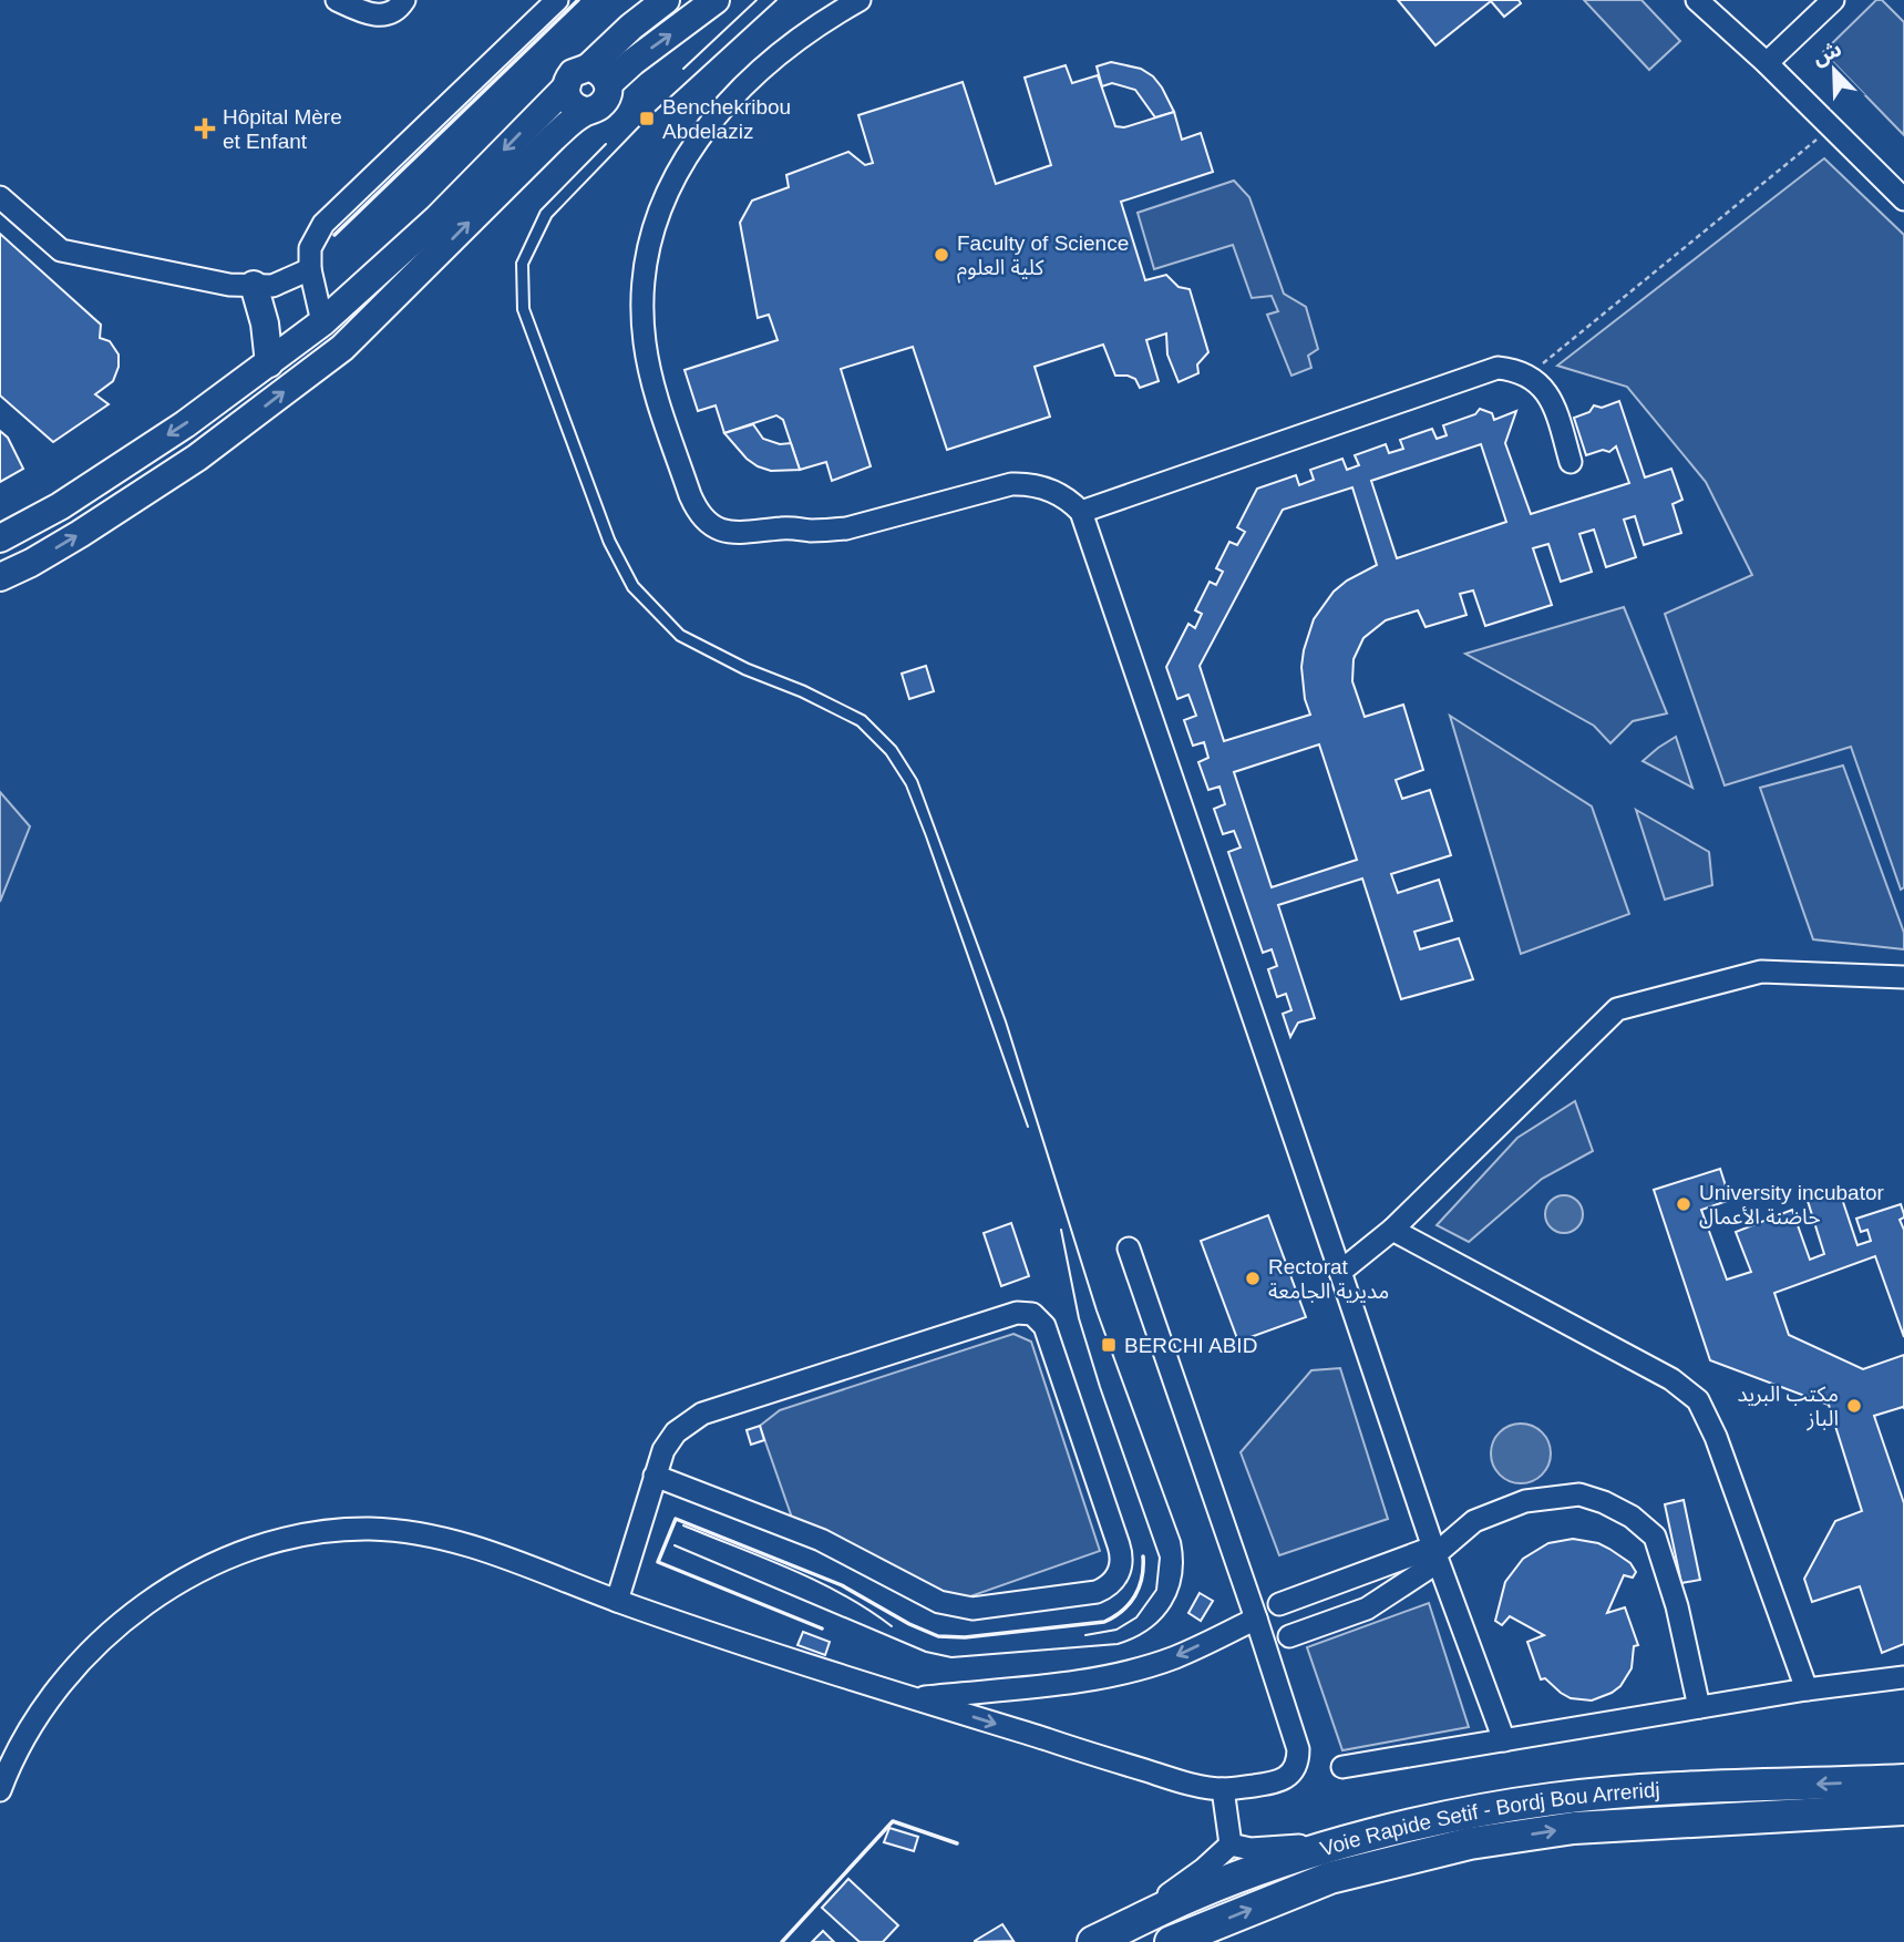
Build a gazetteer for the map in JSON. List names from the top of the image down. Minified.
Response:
{"streets":{"highway":["Voie Rapide Setif - Bordj Bou Arreridj"]},"places":{"transit":["Benchekribou Abdelaziz","BERCHI ABID"],"health":["Hôpital Mère et Enfant"],"other":["Faculty of Science كلية العلوم","University incubator حاضنة الأعمال","Rectorat مديرية الجامعة","مكتب البريد الباز"]},"north":"top left"}
